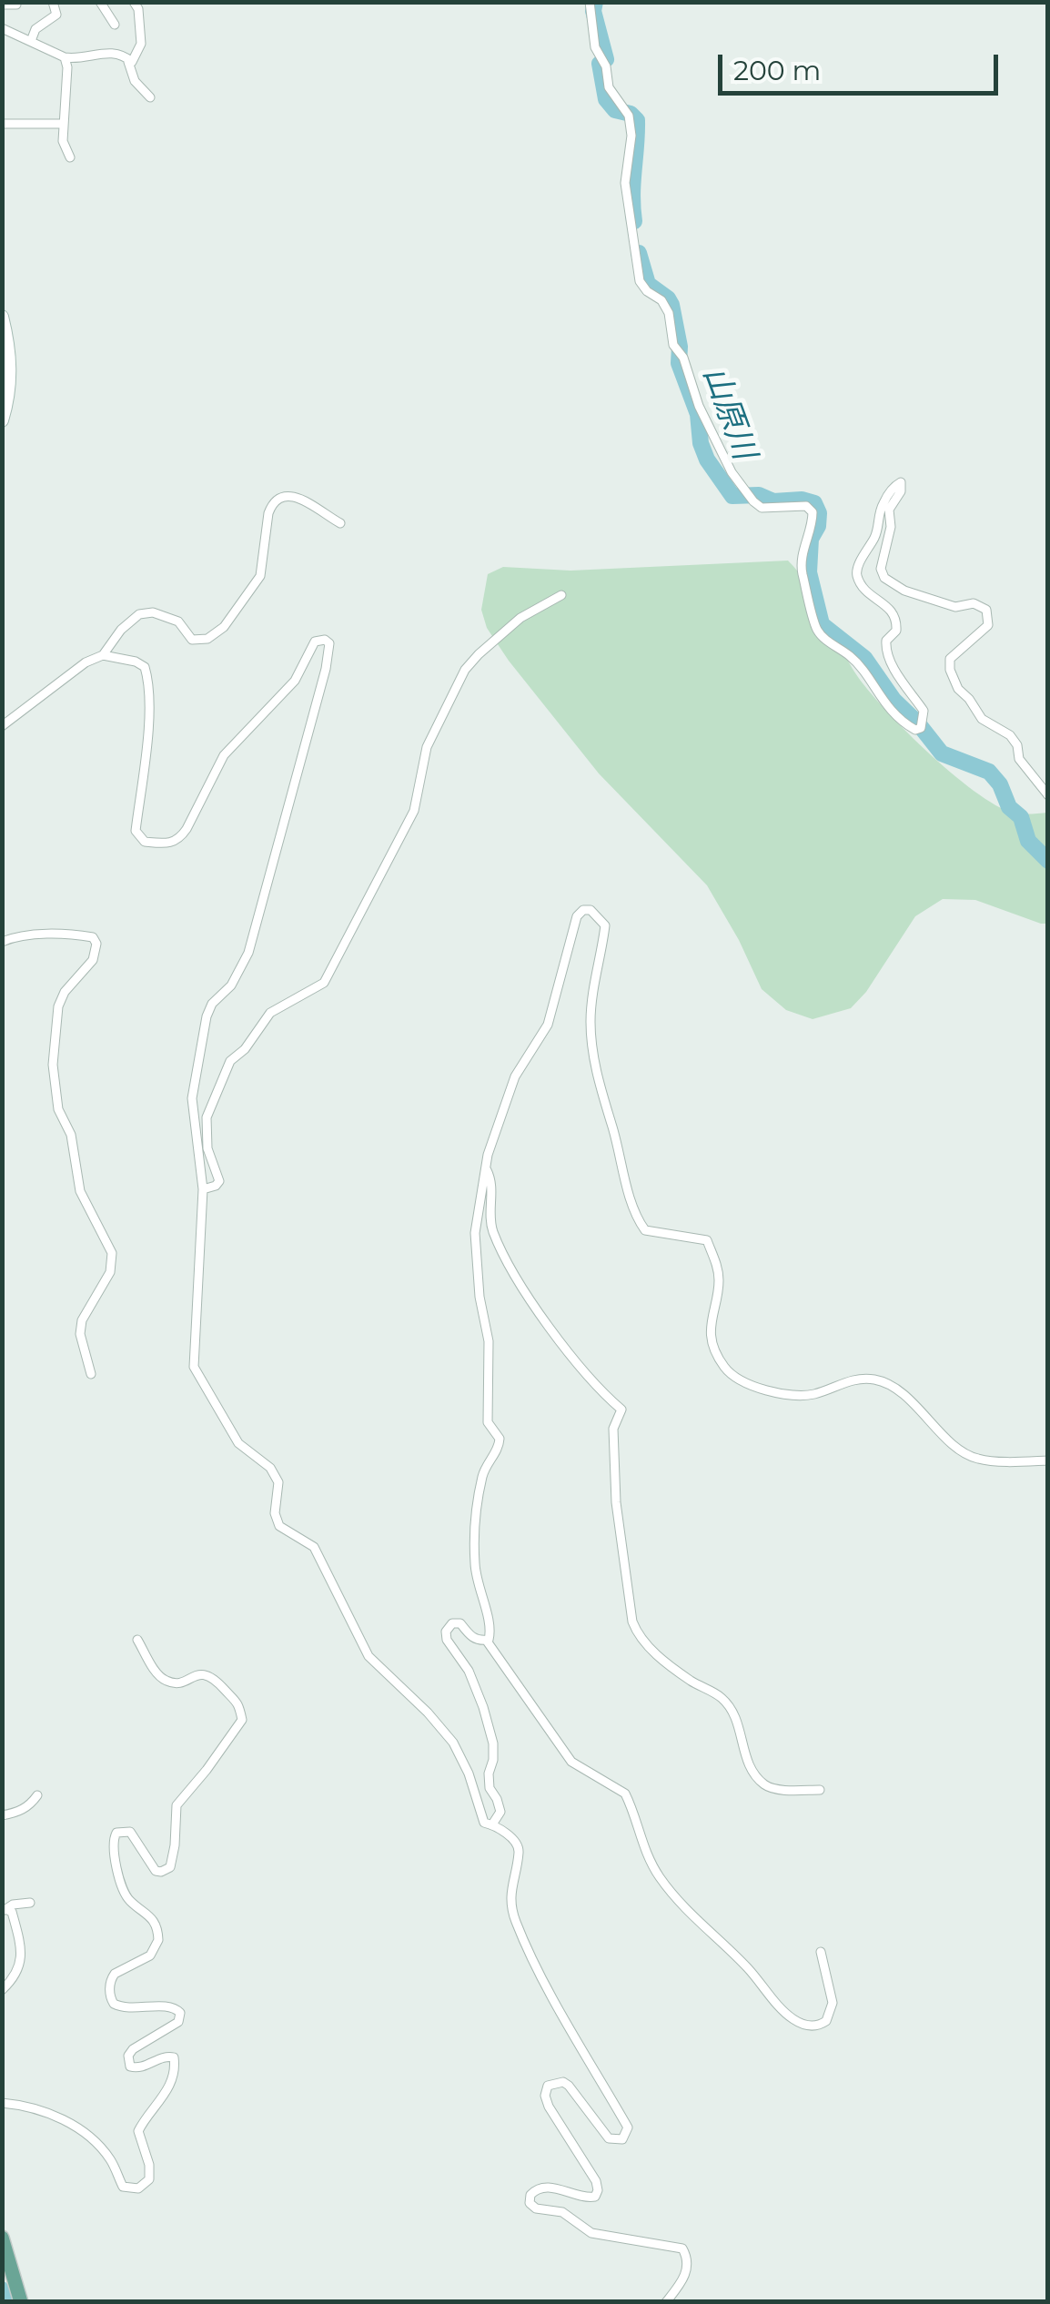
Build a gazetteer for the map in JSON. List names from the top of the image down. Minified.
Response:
{"water":["山原川"],"scale_bar":"200 m"}
